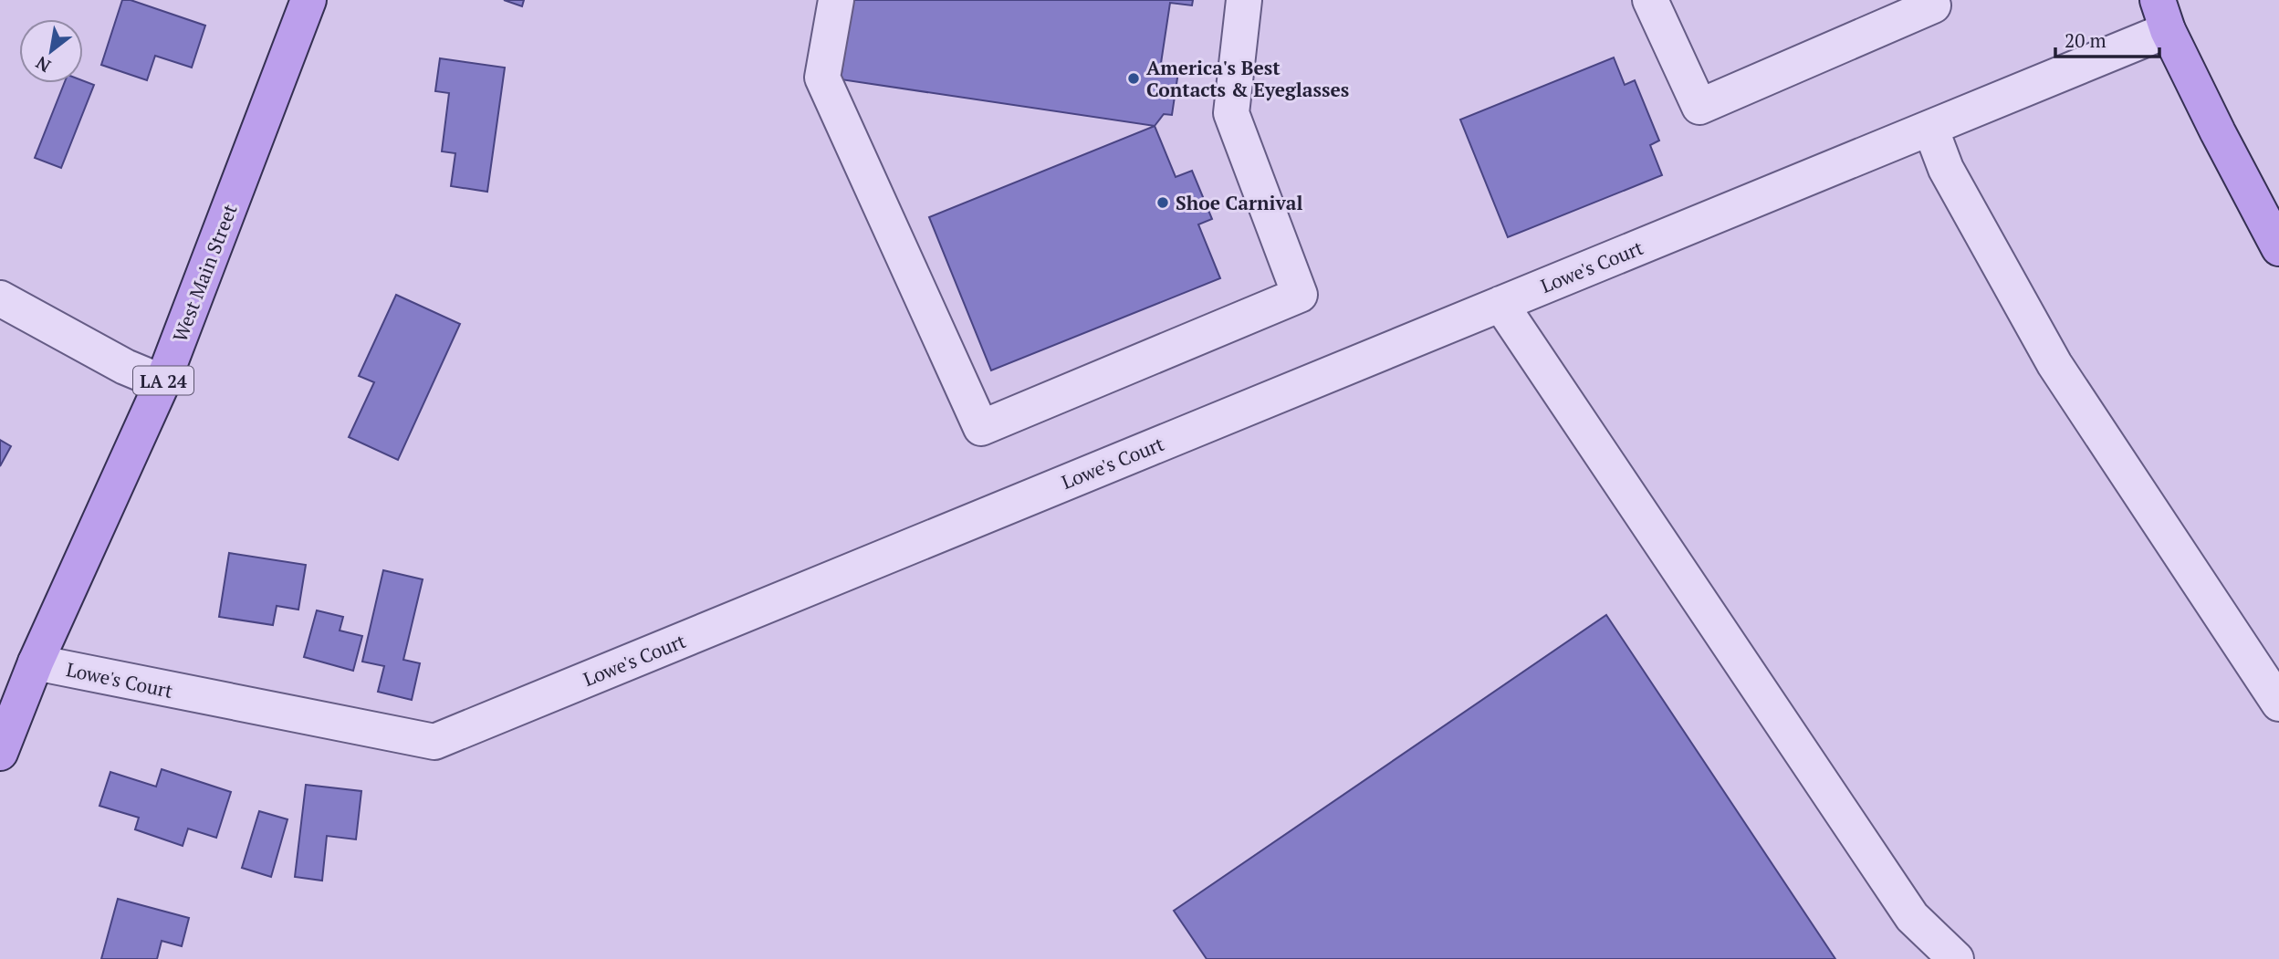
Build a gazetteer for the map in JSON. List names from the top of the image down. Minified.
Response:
{"streets":{"main road":["West Main Street","LA 24"],"street":["Lowe's Court"]},"crossings":[["Lowe's Court","West Main Street"]],"places":["America's Best Contacts & Eyeglasses","Shoe Carnival"],"scale_bar":"20 m","north":"bottom left"}
